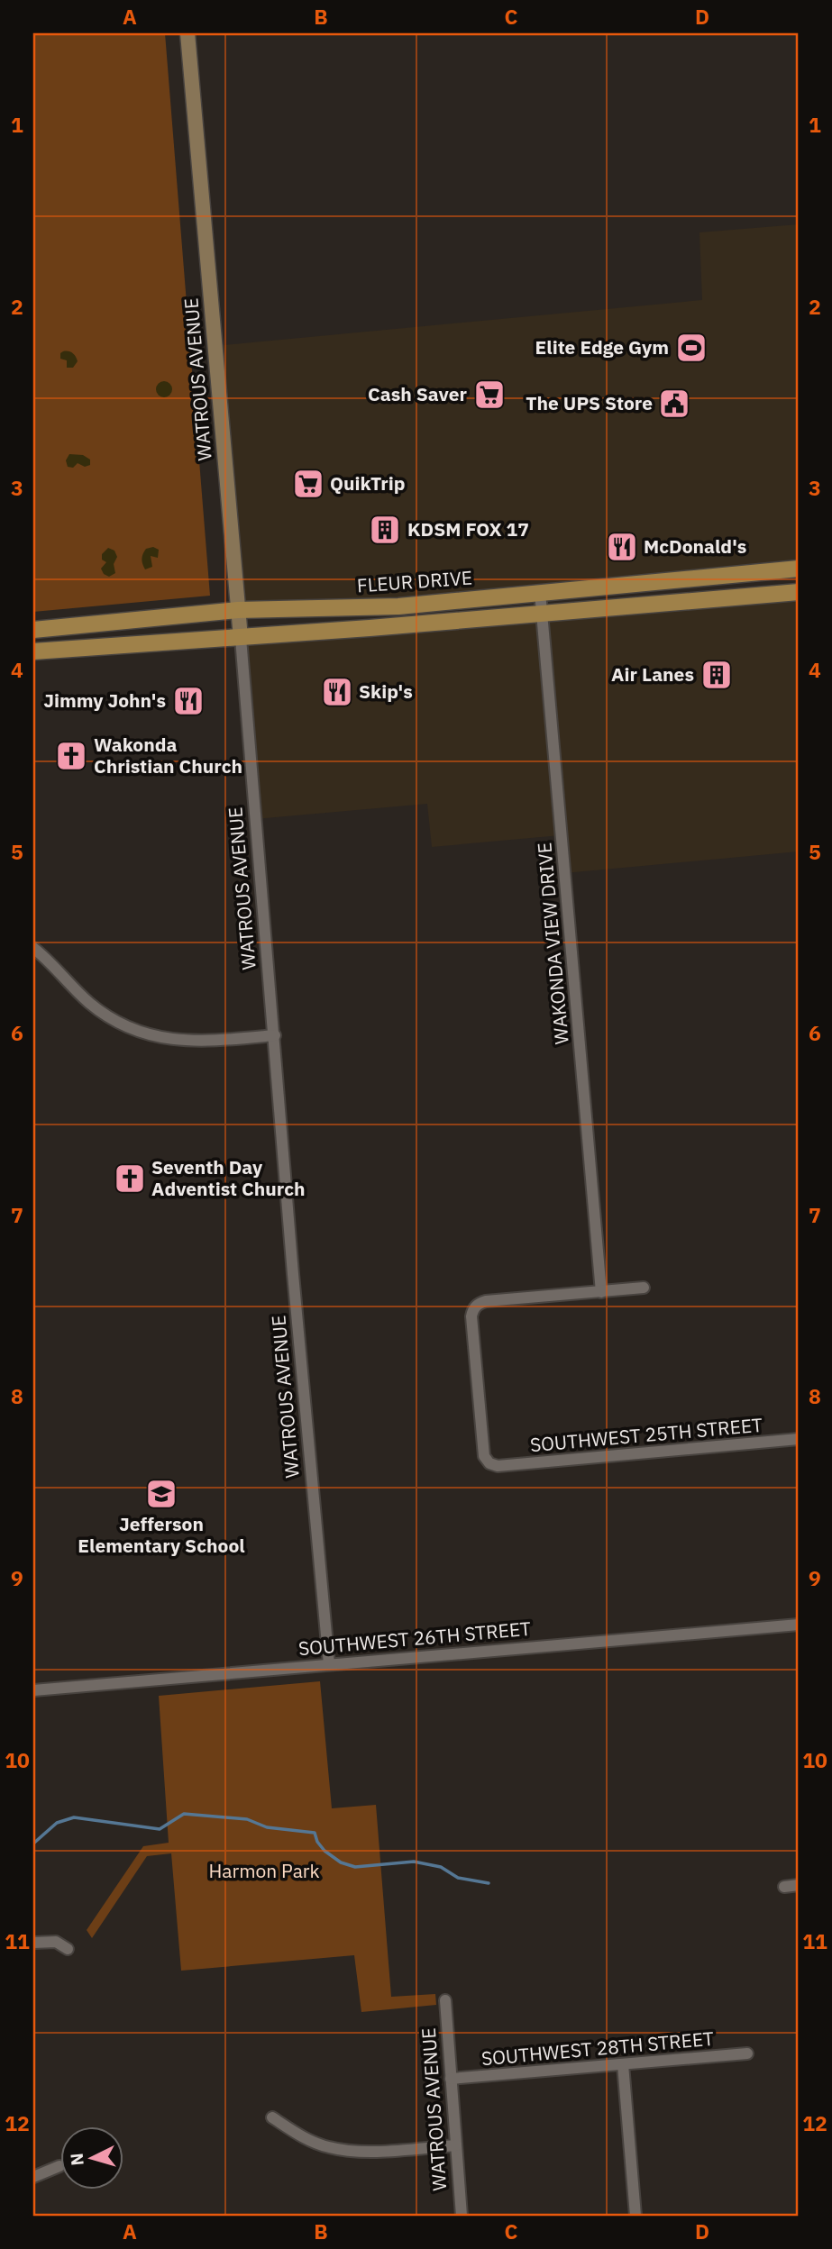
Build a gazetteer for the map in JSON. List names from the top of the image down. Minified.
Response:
{"streets":{"main road":["FLEUR DRIVE"],"street":["WATROUS AVENUE","WAKONDA VIEW DRIVE","SOUTHWEST 25TH STREET","SOUTHWEST 26TH STREET","SOUTHWEST 28TH STREET"]},"crossings":[["WATROUS AVENUE","FLEUR DRIVE"],["WATROUS AVENUE","SOUTHWEST 26TH STREET"],["WATROUS AVENUE","SOUTHWEST 28TH STREET"],["FLEUR DRIVE","WAKONDA VIEW DRIVE"],["WAKONDA VIEW DRIVE","SOUTHWEST 25TH STREET"]],"parks":["Harmon Park"],"places":{"sports":["Elite Edge Gym"],"supermarket":["Cash Saver","QuikTrip"],"public building":["The UPS Store"],"building":["KDSM FOX 17","Air Lanes"],"restaurant":["McDonald's","Skip's","Jimmy John's"],"church":["Wakonda Christian Church","Seventh Day Adventist Church"],"school or university":["Jefferson Elementary School"]},"north":"left","grid":{"columns":["A","B","C","D"],"rows":["1","2","3","4","5","6","7","8","9","10","11","12"]}}
